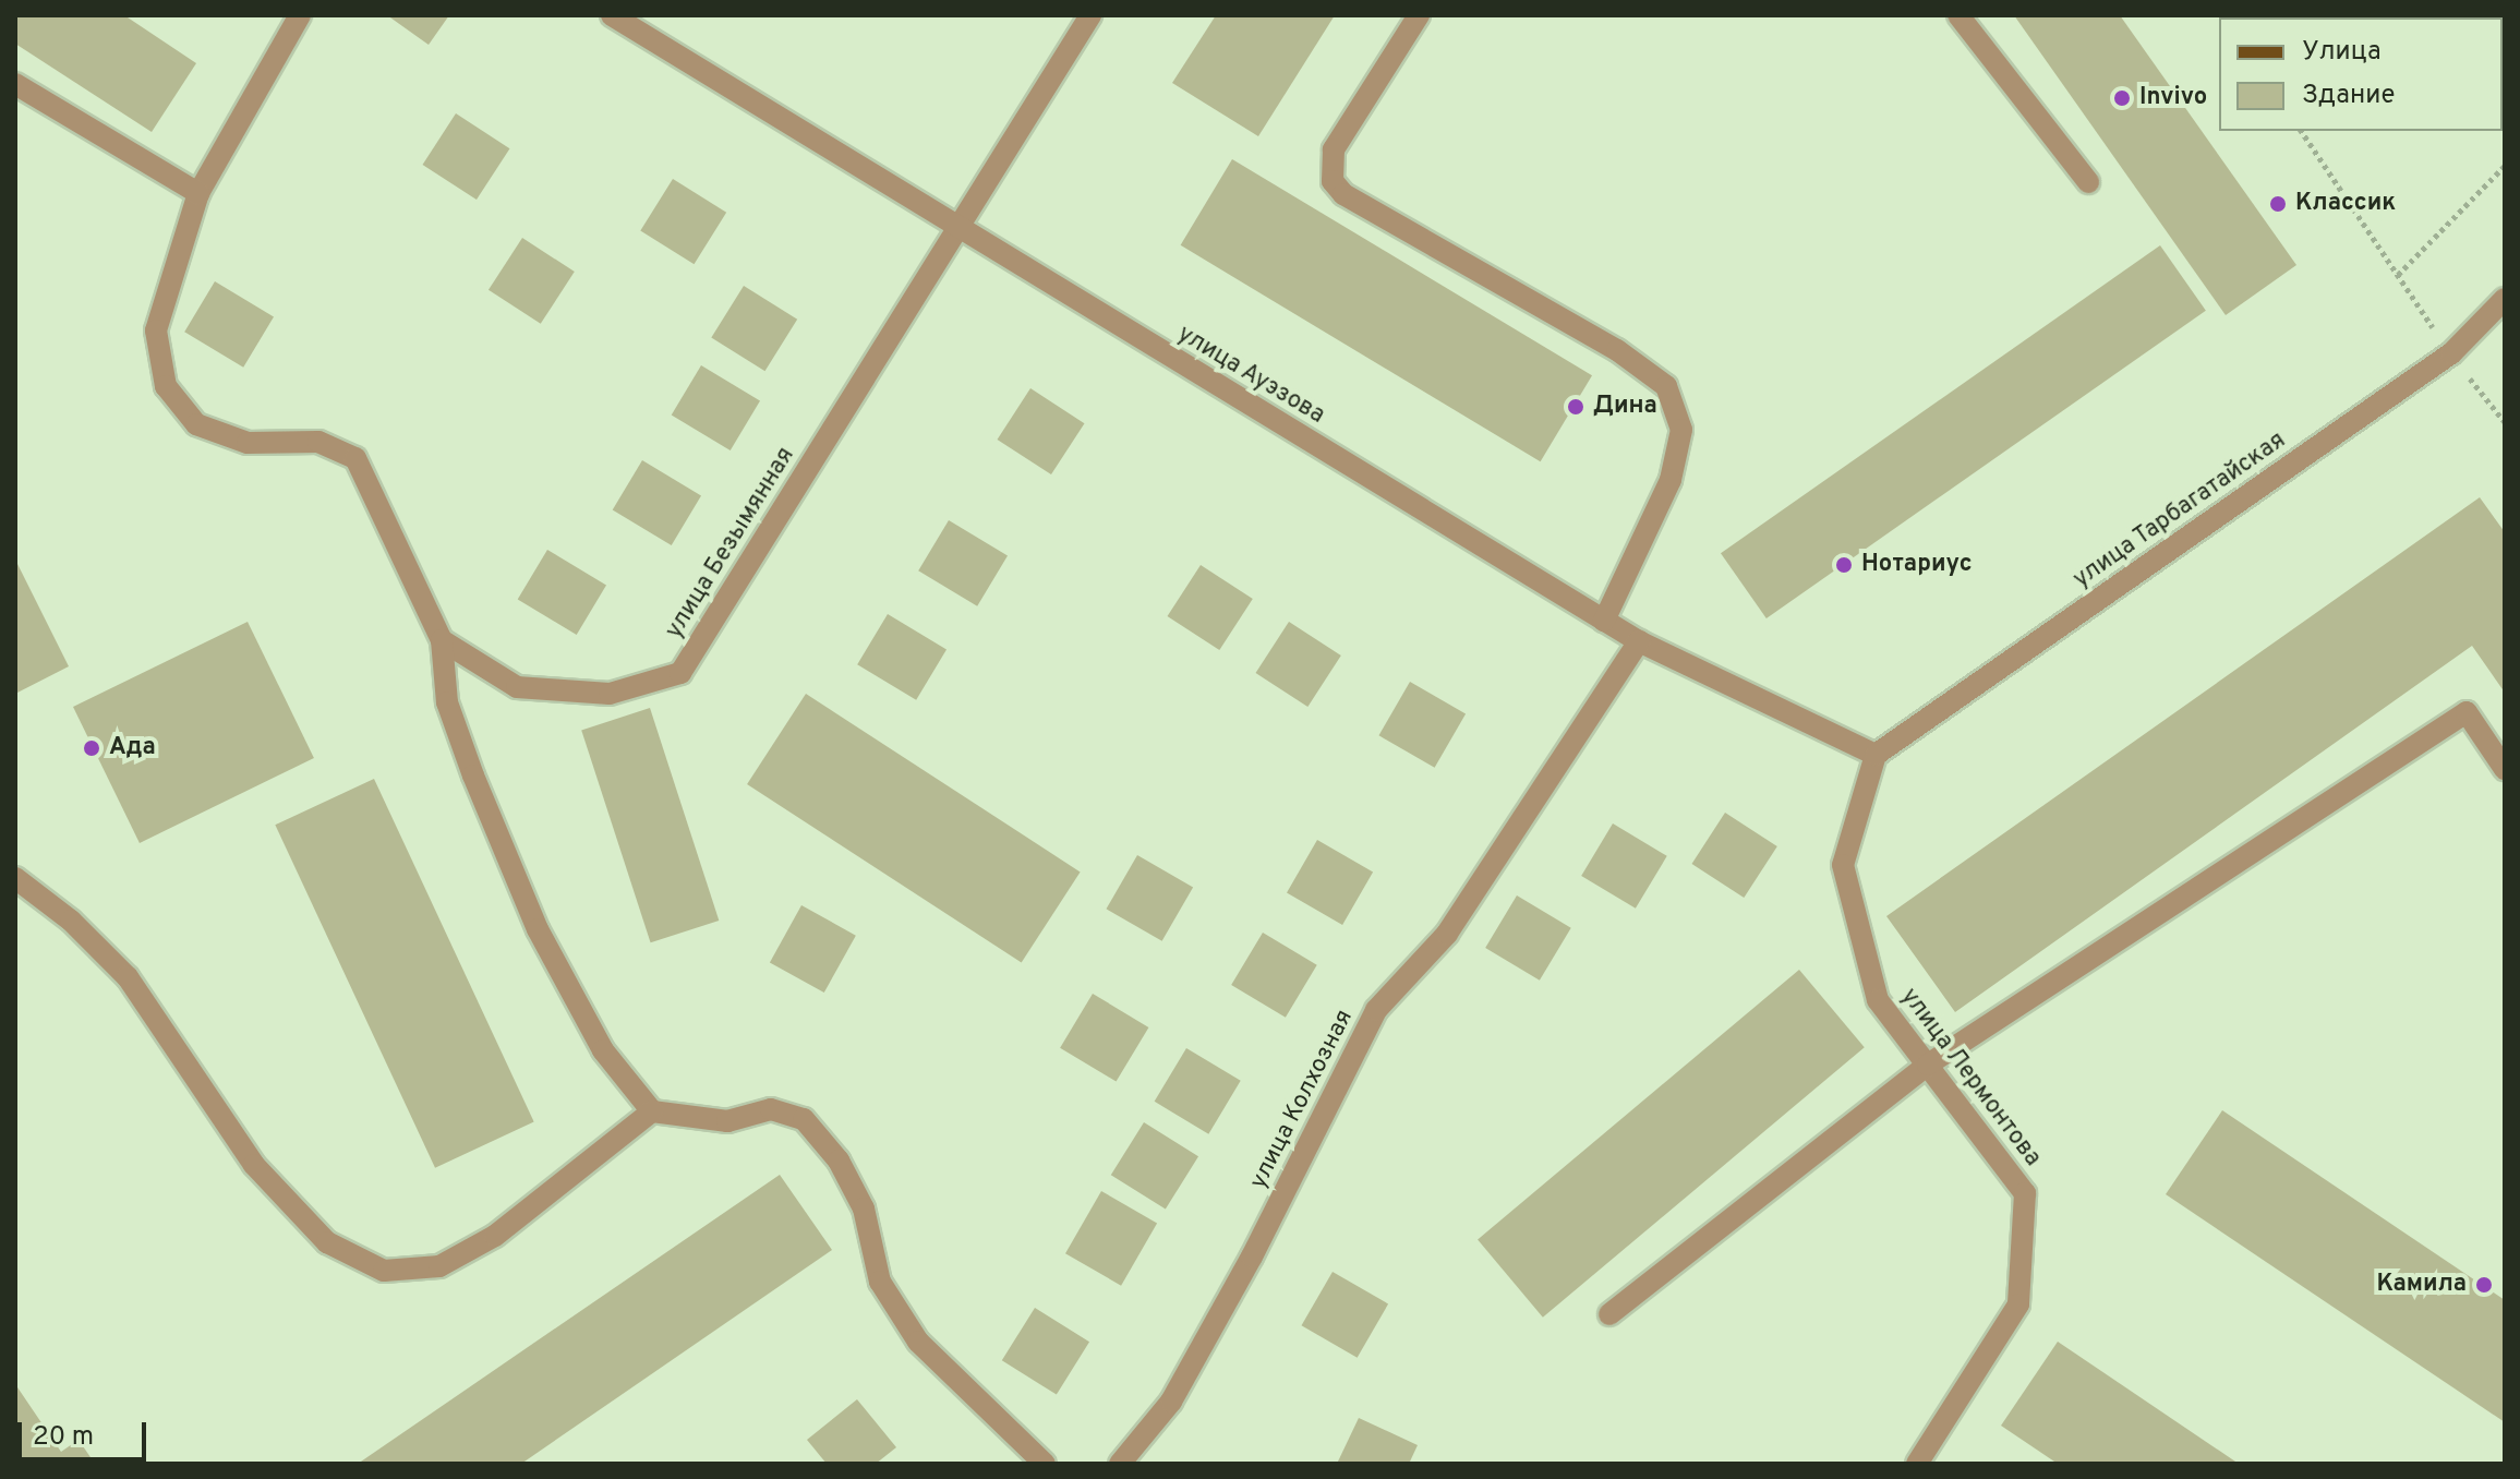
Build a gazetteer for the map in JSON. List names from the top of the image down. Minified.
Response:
{"streets":{"street":["улица Ауэзова","улица Тарбагатайская","улица Безымянная","улица Лермонтова","улица Колхозная"]},"crossings":[["улица Ауэзова","улица Тарбагатайская"],["улица Ауэзова","улица Безымянная"],["улица Ауэзова","улица Лермонтова"],["улица Ауэзова","улица Колхозная"],["улица Тарбагатайская","улица Лермонтова"]],"places":["Invivo","Классик","Дина","Нотариус","Ада","Камила"],"legend":["Улица","Здание"],"scale_bar":"20 m"}
